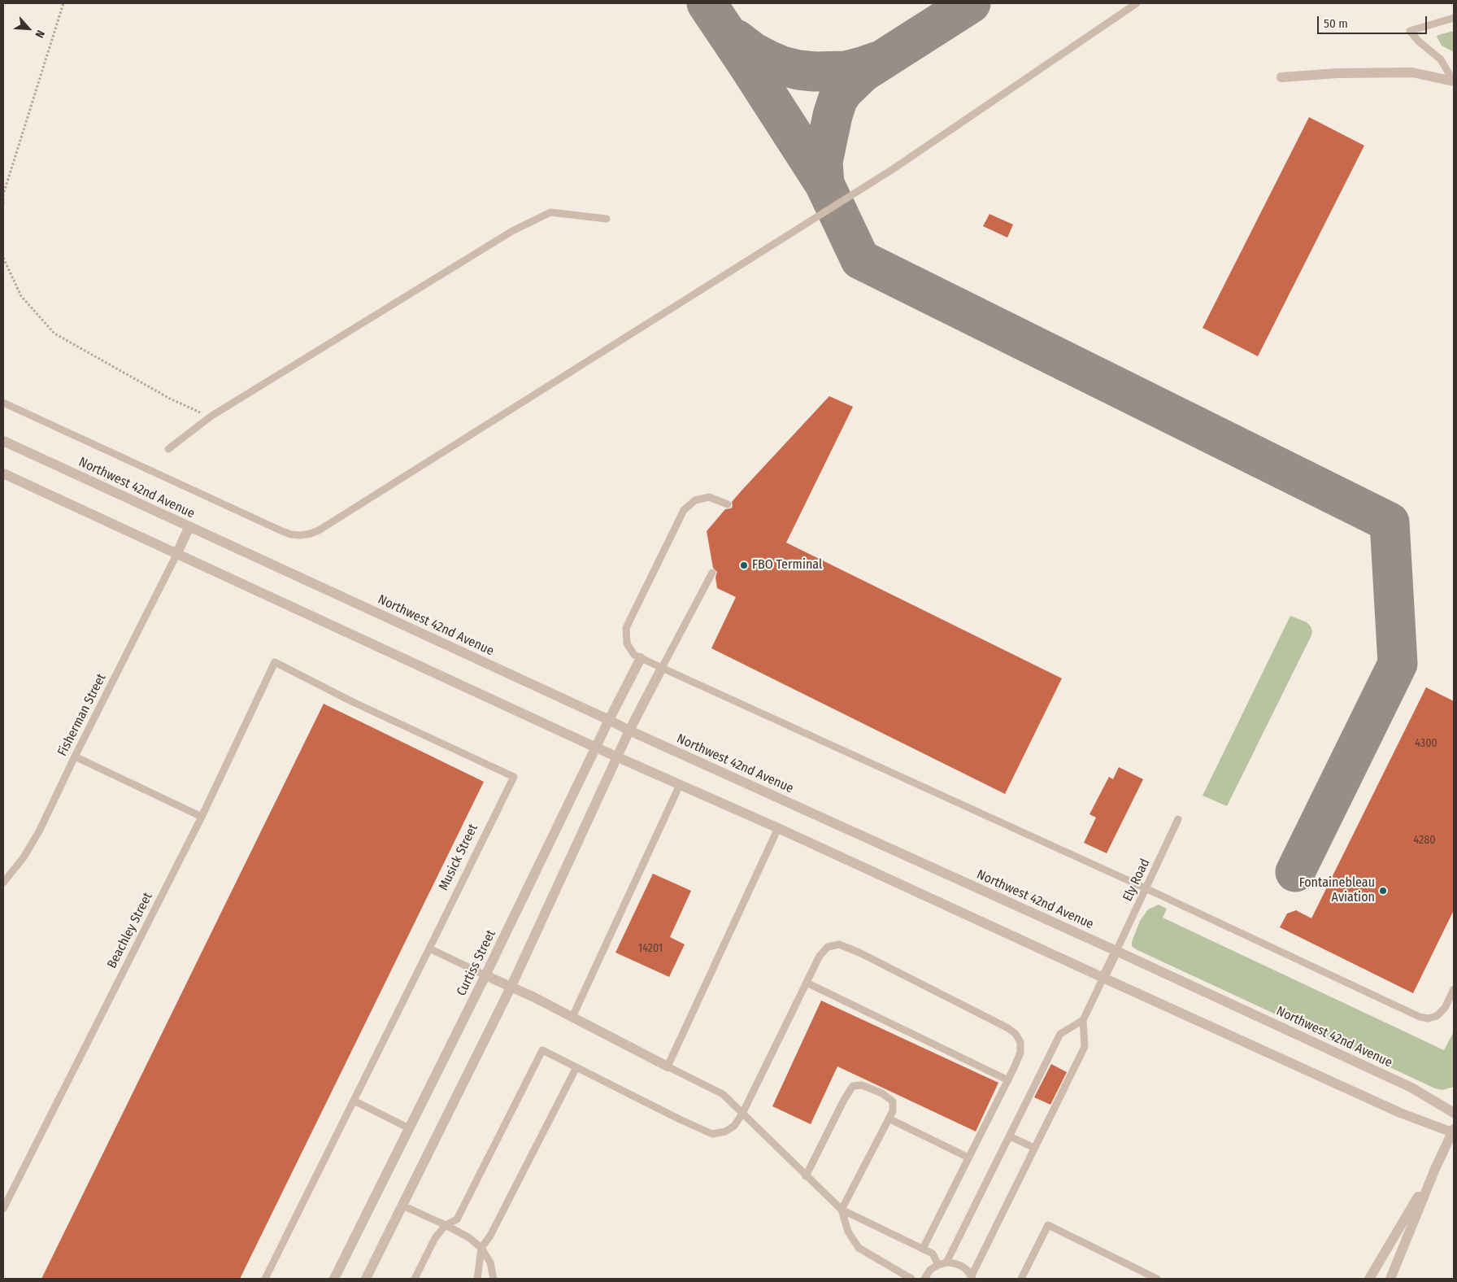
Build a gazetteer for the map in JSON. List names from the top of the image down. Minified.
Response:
{"streets":{"street":["Northwest 42nd Avenue","Curtiss Street"],"lane":["Fisherman Street","Musick Street","Ely Road","Beachley Street"]},"crossings":[["Northwest 42nd Avenue","Ely Road"],["Northwest 42nd Avenue","Curtiss Street"],["Musick Street","Beachley Street"]],"places":["FBO Terminal","Fontainebleau Aviation"],"house_numbers":["4300","4280","14201"],"scale_bar":"50 m","north":"bottom right"}
